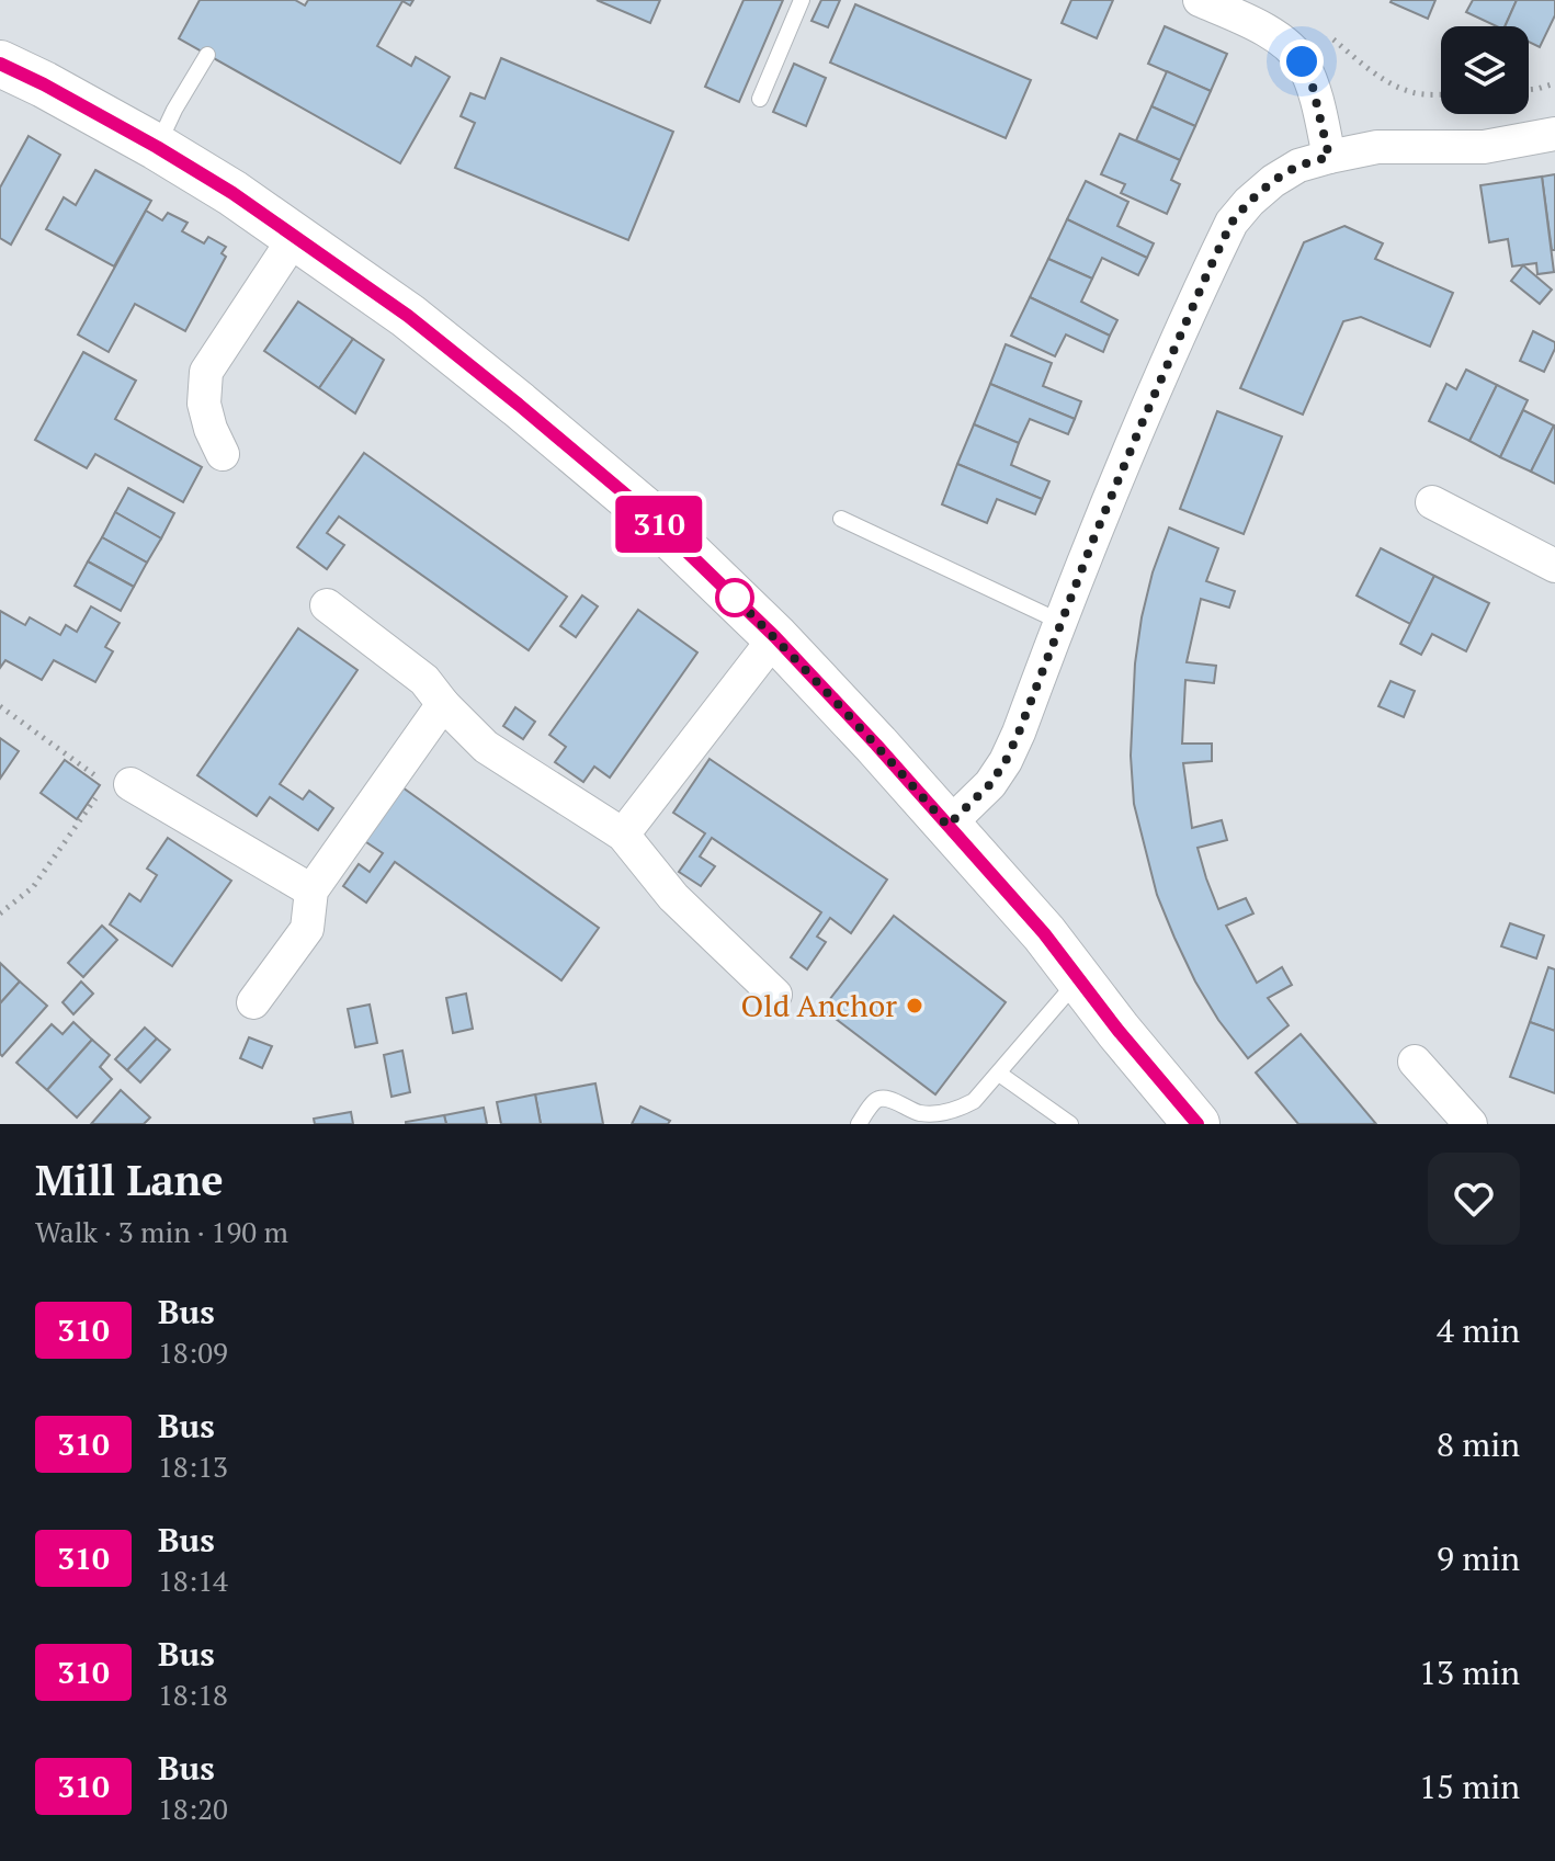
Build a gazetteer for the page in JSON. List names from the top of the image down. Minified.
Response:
{"places":["Old Anchor"],"lines":["bus line 310"],"page":{"on_map":"310","heading":["Mill Lane","Walk · 3 min · 190 m"],"list":[{"mark":"310","name":"Bus","note":"18:09","value":"4 min"},{"mark":"310","name":"Bus","note":"18:13","value":"8 min"},{"mark":"310","name":"Bus","note":"18:14","value":"9 min"},{"mark":"310","name":"Bus","note":"18:18","value":"13 min"},{"mark":"310","name":"Bus","note":"18:20","value":"15 min"}]}}
